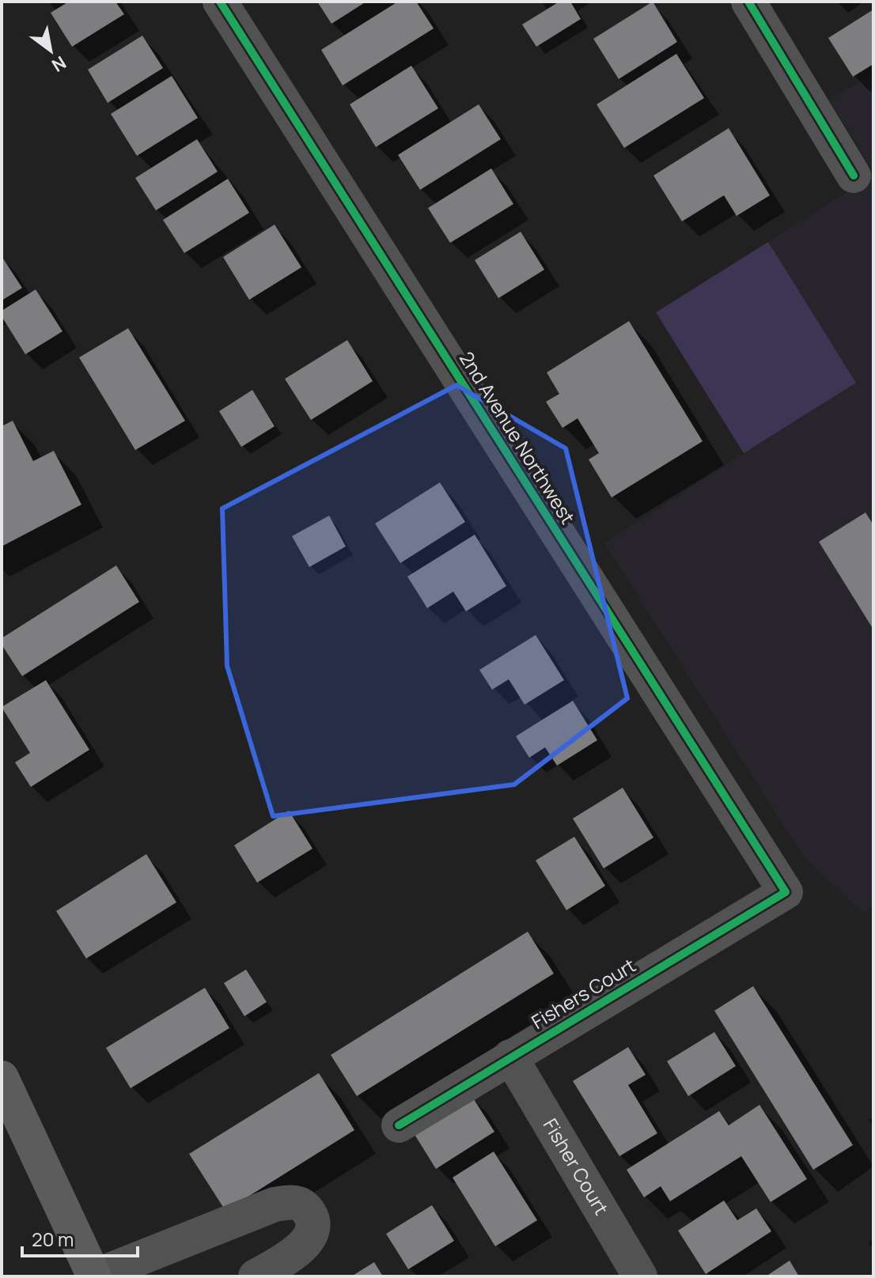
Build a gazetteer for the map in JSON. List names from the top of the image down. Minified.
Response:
{"streets":{"street":["2nd Avenue Northwest","Fishers Court","Fisher Court"]},"crossings":[["2nd Avenue Northwest","Fishers Court"],["Fishers Court","Fisher Court"]],"scale_bar":"20 m","north":"bottom right"}
